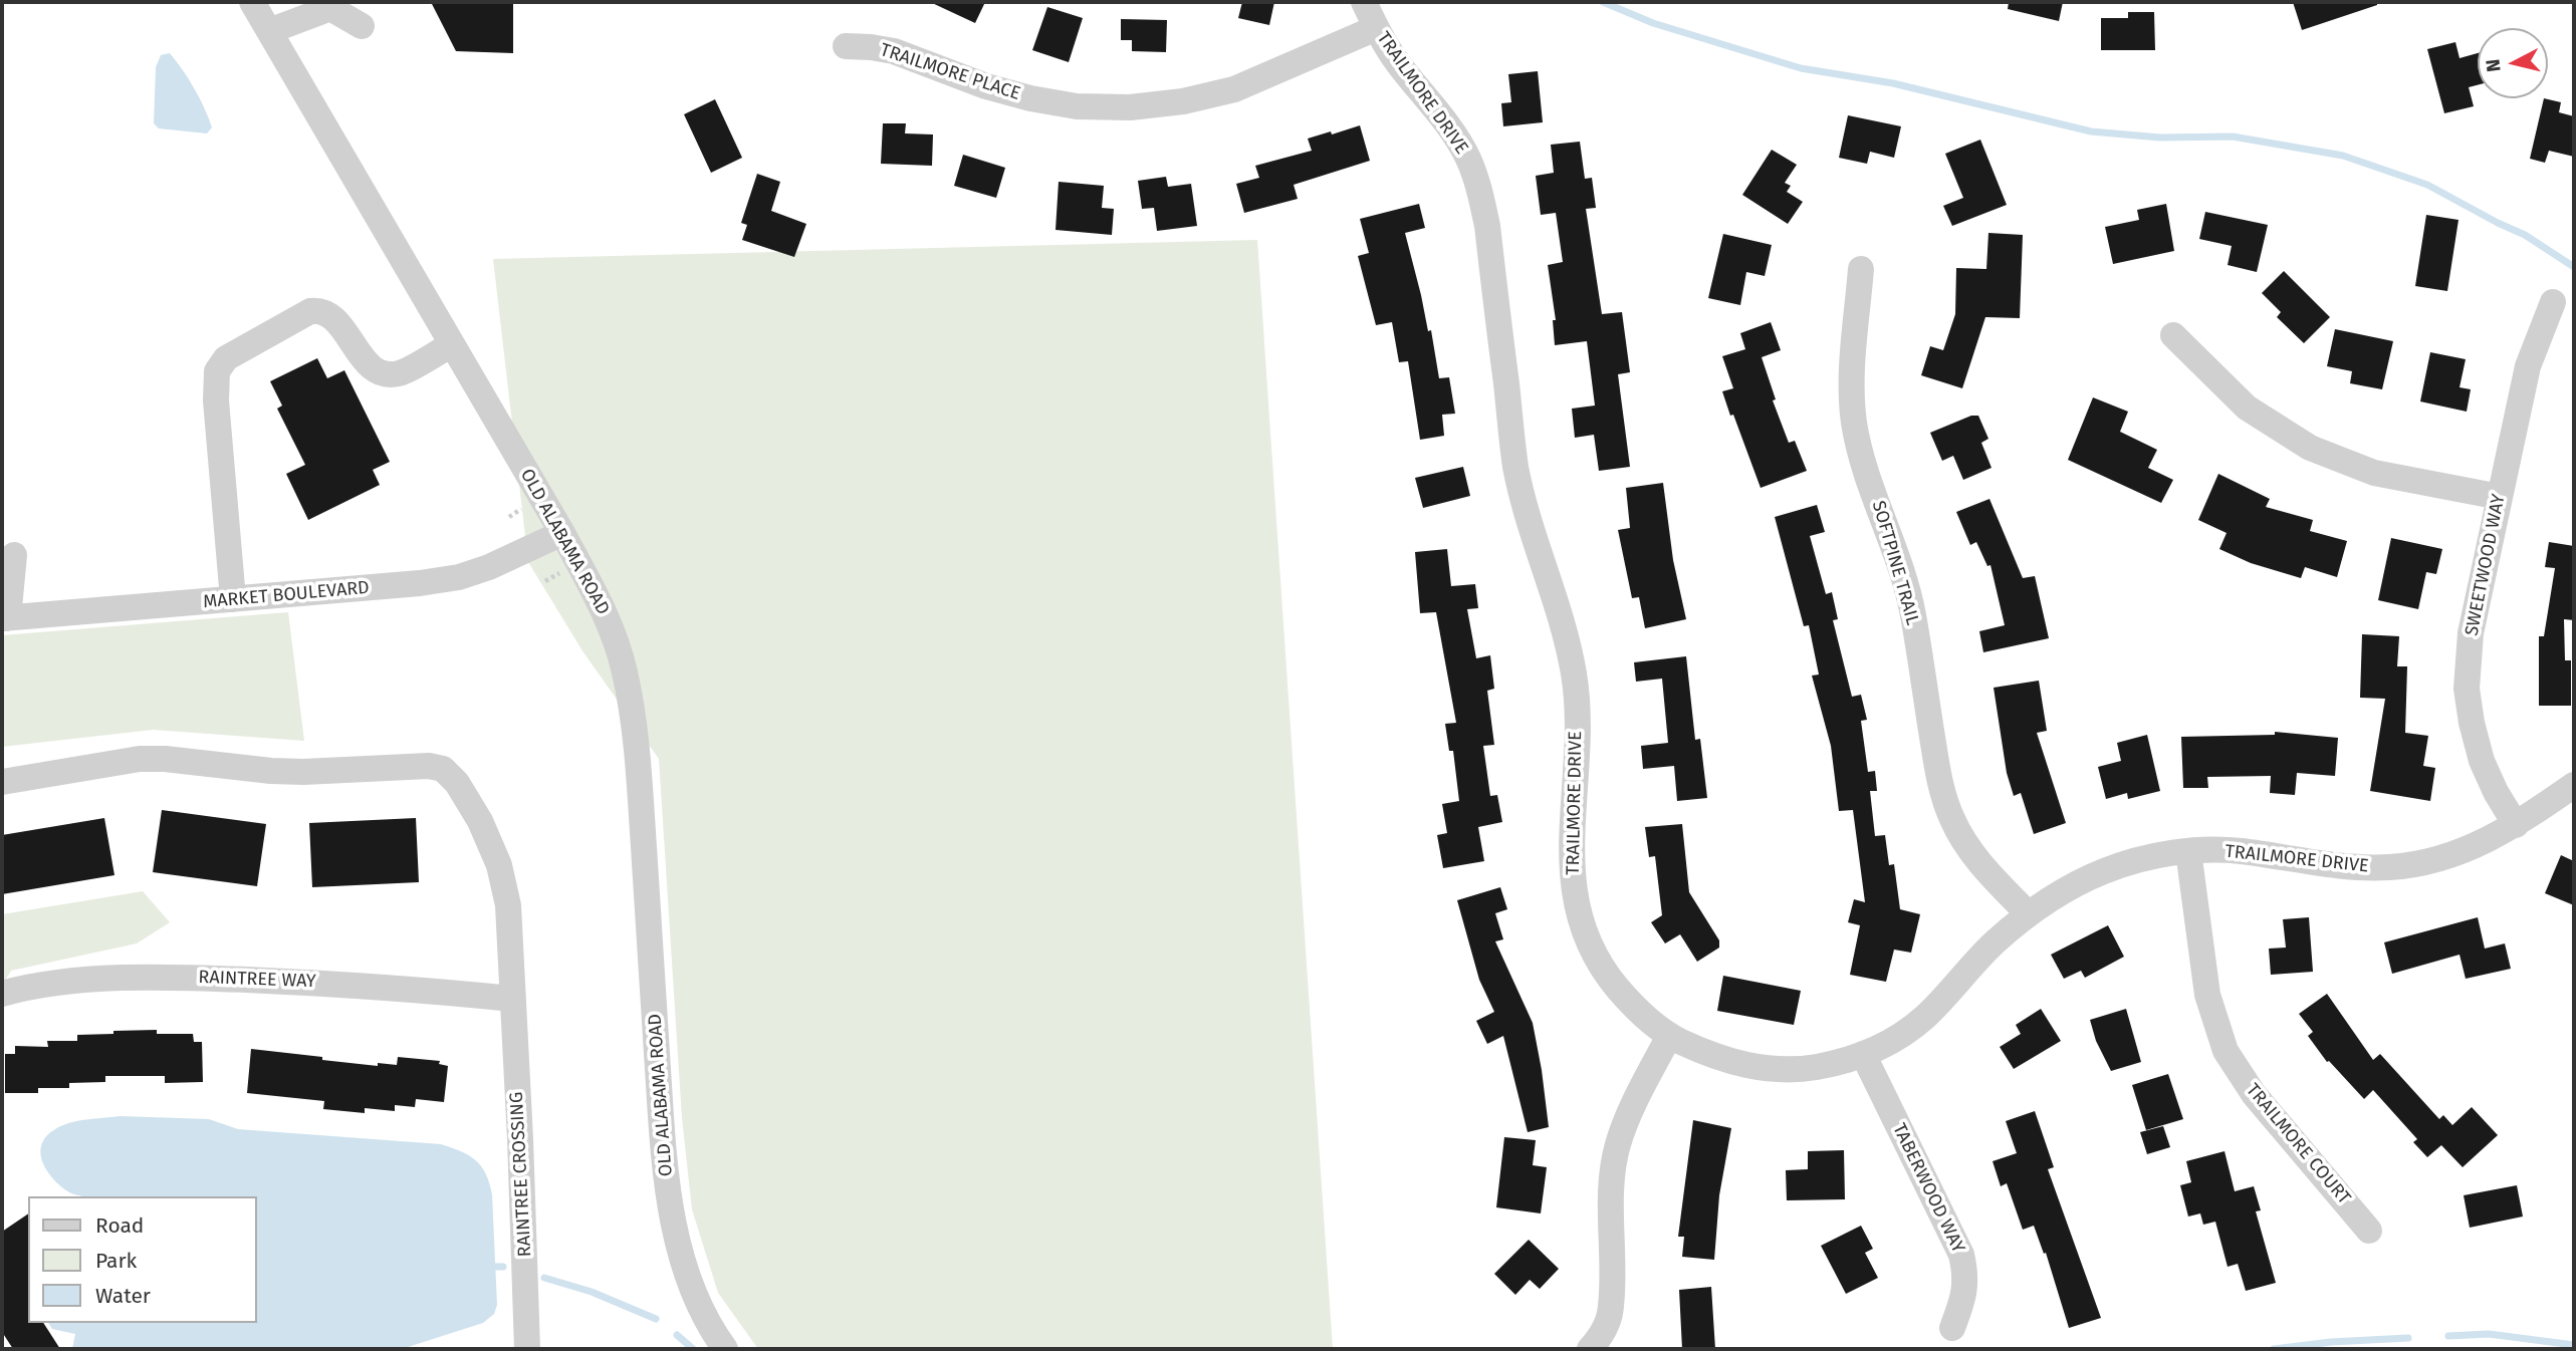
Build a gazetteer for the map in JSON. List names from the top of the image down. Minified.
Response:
{"streets":{"street":["TRAILMORE PLACE","TRAILMORE DRIVE","OLD ALABAMA ROAD","SOFTPINE TRAIL","SWEETWOOD WAY","MARKET BOULEVARD","RAINTREE WAY","TRAILMORE COURT","RAINTREE CROSSING","TABERWOOD WAY"]},"crossings":[["TRAILMORE PLACE","TRAILMORE DRIVE"],["TRAILMORE DRIVE","SOFTPINE TRAIL"],["TRAILMORE DRIVE","SWEETWOOD WAY"],["TRAILMORE DRIVE","TRAILMORE COURT"],["TRAILMORE DRIVE","TABERWOOD WAY"],["OLD ALABAMA ROAD","MARKET BOULEVARD"],["RAINTREE WAY","RAINTREE CROSSING"]],"legend":["Road","Park","Water"],"north":"left"}
